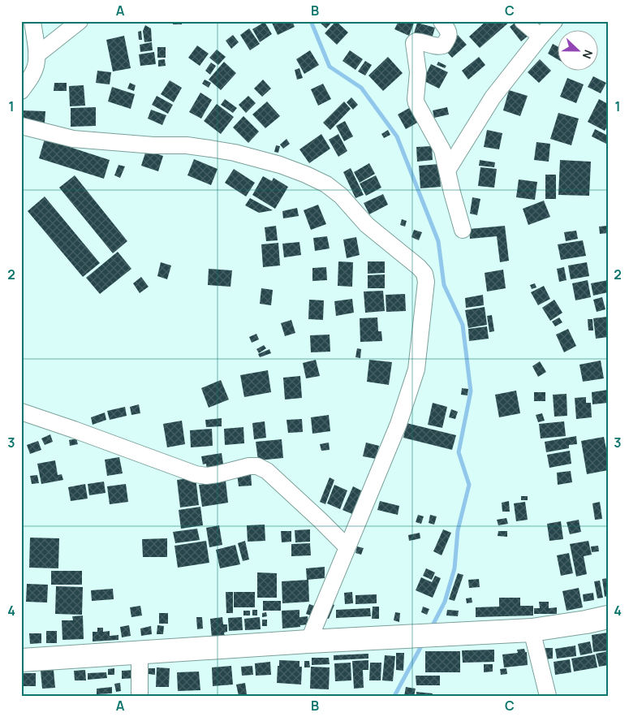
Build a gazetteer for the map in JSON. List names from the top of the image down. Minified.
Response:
{"north":"right","grid":{"columns":["A","B","C"],"rows":["1","2","3","4"]}}
